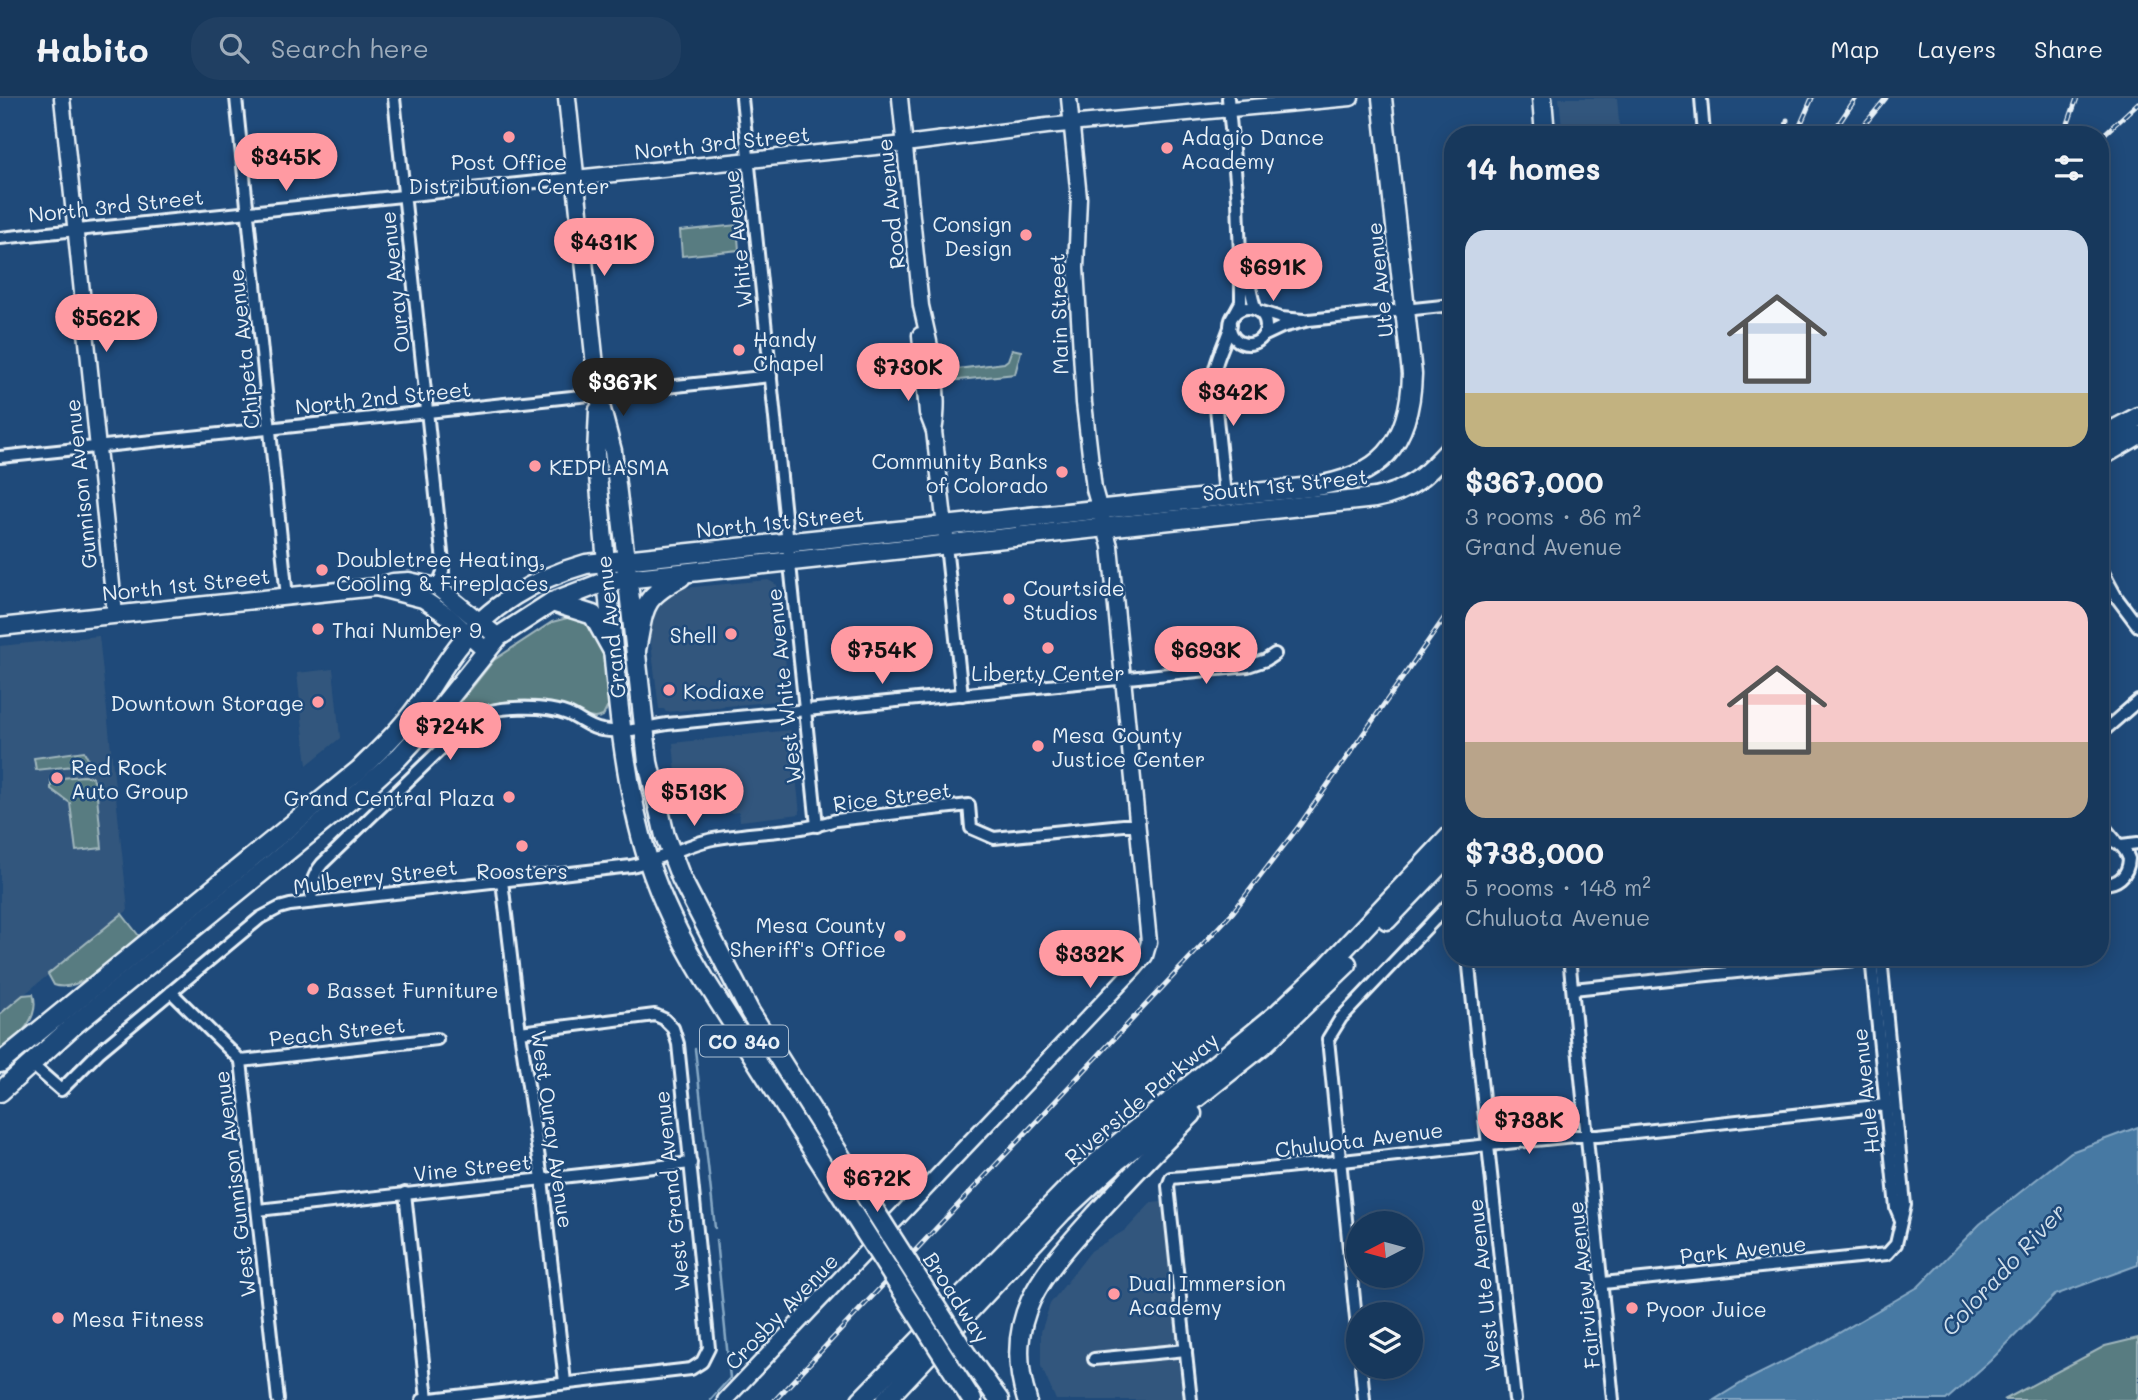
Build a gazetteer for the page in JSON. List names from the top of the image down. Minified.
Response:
{"streets":{"main road":["Ute Avenue","South 1st Street","North 1st Street","Grand Avenue","CO 340","Riverside Parkway","Broadway"],"street":["North 3rd Street","Rood Avenue","White Avenue","Ouray Avenue","Main Street","Chipeta Avenue","North 2nd Street","Gunnison Avenue","West White Avenue","Rice Street","Mulberry Street","Peach Street","Hale Avenue","West Ouray Avenue","Chuluota Avenue","Vine Street","West Gunnison Avenue","West Grand Avenue","Park Avenue","West Ute Avenue","Fairview Avenue","Crosby Avenue"]},"crossings":[["North 3rd Street","Rood Avenue"],["North 3rd Street","White Avenue"],["North 3rd Street","Ouray Avenue"],["North 3rd Street","Main Street"],["North 3rd Street","Chipeta Avenue"],["North 3rd Street","Gunnison Avenue"],["North 3rd Street","Grand Avenue"],["Rood Avenue","North 1st Street"],["White Avenue","North 2nd Street"],["White Avenue","North 1st Street"],["White Avenue","West White Avenue"],["Ute Avenue","South 1st Street"],["Ouray Avenue","North 2nd Street"],["Ouray Avenue","North 1st Street"],["Main Street","South 1st Street"],["Main Street","North 1st Street"],["Main Street","Rice Street"],["Main Street","Crosby Avenue"],["Chipeta Avenue","North 2nd Street"],["Chipeta Avenue","North 1st Street"],["North 2nd Street","Gunnison Avenue"],["North 2nd Street","Grand Avenue"],["Gunnison Avenue","North 1st Street"],["South 1st Street","North 1st Street"],["North 1st Street","Grand Avenue"],["North 1st Street","West White Avenue"],["North 1st Street","CO 340"],["Grand Avenue","Rice Street"],["Grand Avenue","Mulberry Street"],["Grand Avenue","CO 340"],["Grand Avenue","Broadway"],["West White Avenue","Rice Street"],["Rice Street","Mulberry Street"],["Rice Street","Broadway"],["Mulberry Street","CO 340"],["Mulberry Street","West Ouray Avenue"],["Mulberry Street","West Gunnison Avenue"],["Mulberry Street","Broadway"],["Peach Street","West Gunnison Avenue"],["CO 340","Broadway"],["Hale Avenue","Chuluota Avenue"],["Hale Avenue","Park Avenue"],["West Ouray Avenue","Vine Street"],["West Ouray Avenue","West Grand Avenue"],["Chuluota Avenue","West Ute Avenue"],["Chuluota Avenue","Fairview Avenue"],["Vine Street","West Gunnison Avenue"],["Vine Street","West Grand Avenue"],["Park Avenue","Fairview Avenue"]],"water":["Colorado River"],"places":["Post Office Distribution Center","Adagio Dance Academy","Consign Design","Handy Chapel","KEDPLASMA","Community Banks of Colorado","Doubletree Heating, Cooling & Fireplaces","Courtside Studios","Thai Number 9","Shell","Liberty Center","Kodiaxe","Downtown Storage","Mesa County Justice Center","Red Rock Auto Group","Grand Central Plaza","Roosters","Mesa County Sheriff's Office","Basset Furniture","Dual Immersion Academy","Pyoor Juice","Mesa Fitness"],"north":"left","page":{"header":"Habito","search":"Search here","nav":["Map","Layers","Share"],"heading":"14 homes","price":["$345K","$431K","$691K","$562K","$730K","$367K","$342K","$754K","$693K","$724K","$513K","$332K","$738K","$672K"],"list":[{"name":"$367,000","note":"3 rooms · 86 m² · Grand Avenue"},{"name":"$738,000","note":"5 rooms · 148 m² · Chuluota Avenue"}]}}
